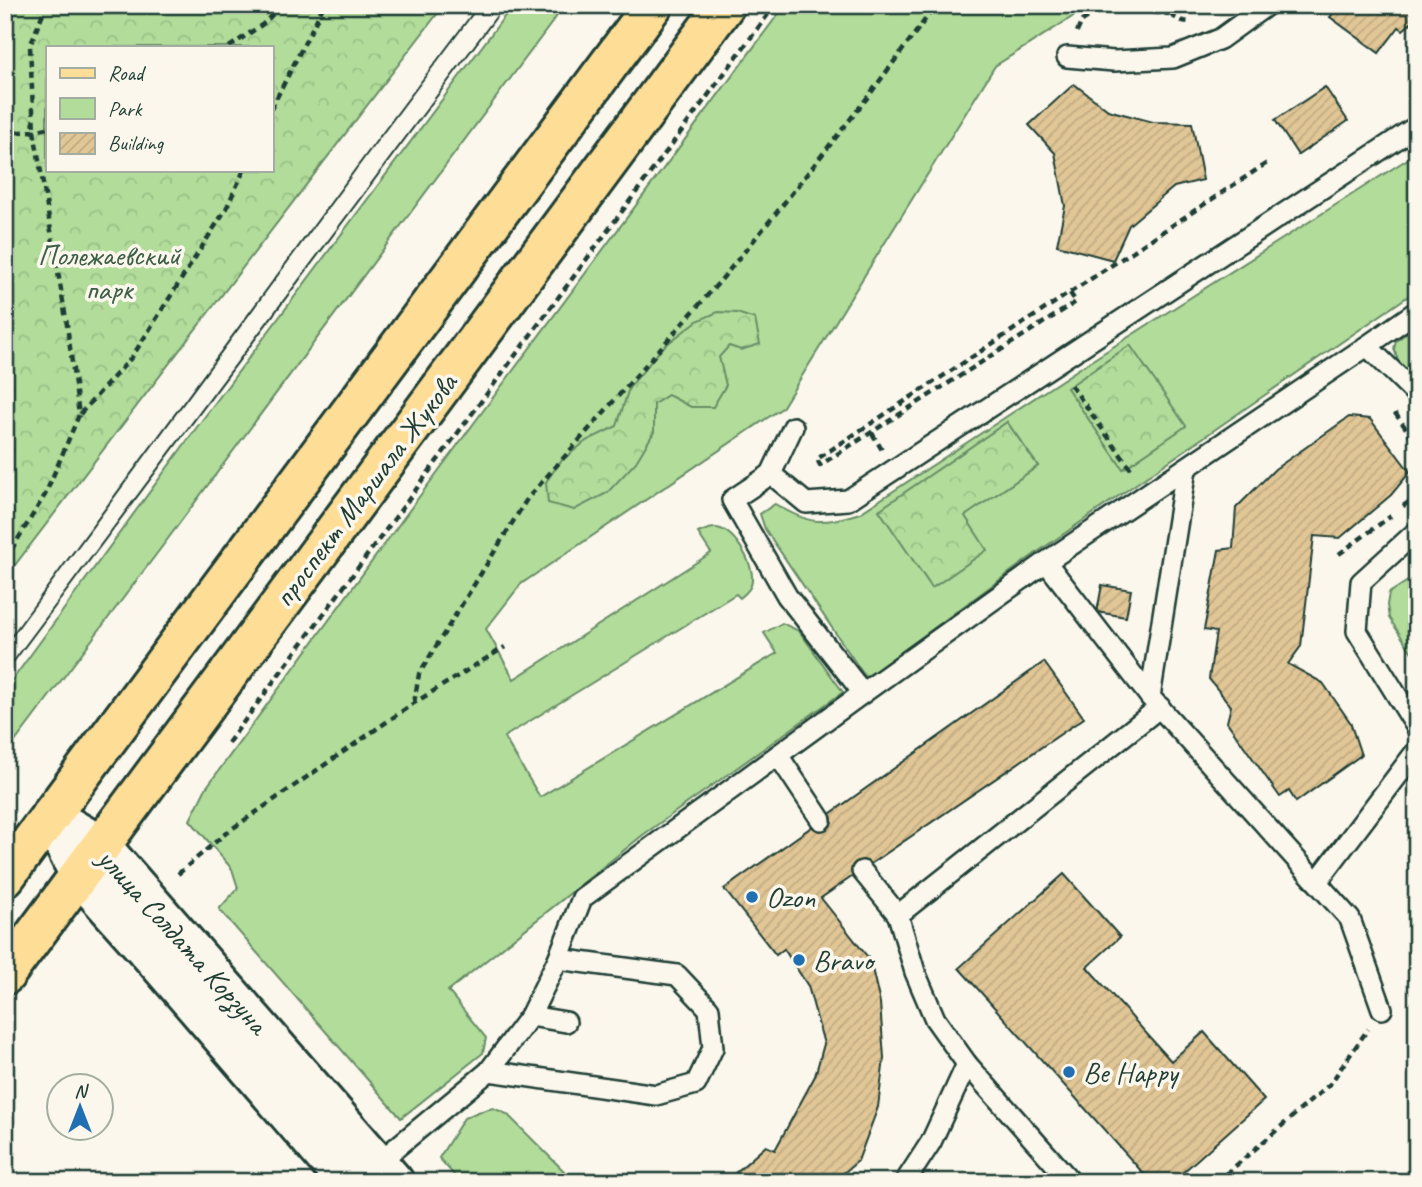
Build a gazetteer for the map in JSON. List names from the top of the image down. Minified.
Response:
{"streets":{"main road":["проспект Маршала Жукова"],"street":["улица Солдата Корзуна"]},"crossings":[["проспект Маршала Жукова","улица Солдата Корзуна"]],"parks":["Полежаевский парк"],"places":["Ozon","Bravo","Be Happy"],"legend":["Road","Park","Building"],"north":"top"}
